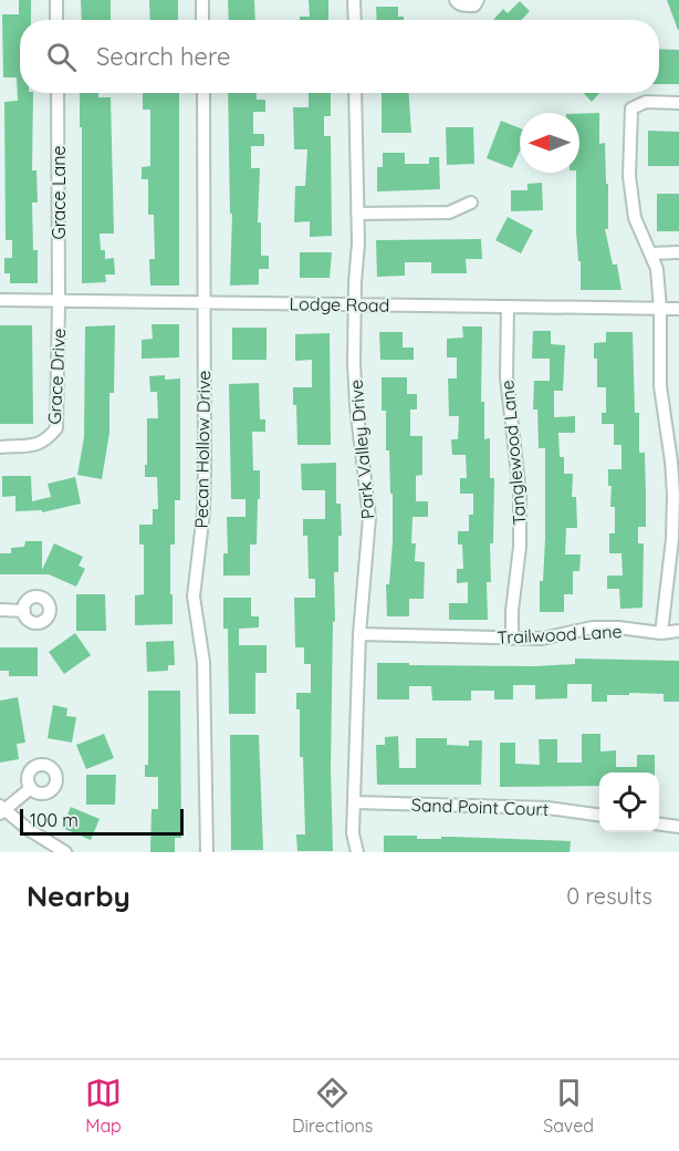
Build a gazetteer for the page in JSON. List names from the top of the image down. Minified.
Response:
{"streets":{"street":["Grace Lane","Lodge Road","Grace Drive","Pecan Hollow Drive","Park Valley Drive","Tanglewood Lane","Trailwood Lane","Sand Point Court"]},"crossings":[["Grace Lane","Lodge Road"],["Grace Lane","Grace Drive"],["Lodge Road","Grace Drive"],["Lodge Road","Pecan Hollow Drive"],["Lodge Road","Park Valley Drive"],["Lodge Road","Tanglewood Lane"],["Park Valley Drive","Trailwood Lane"],["Park Valley Drive","Sand Point Court"],["Tanglewood Lane","Trailwood Lane"]],"scale_bar":"100 m","north":"left","page":{"search":"Search here","scale":"100 m","heading":["Nearby","0 results"],"nav":["Map","Directions","Saved"]}}
